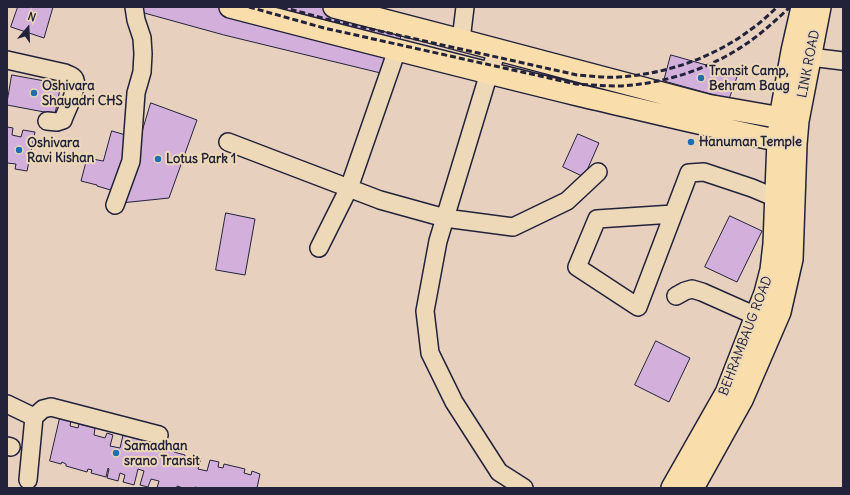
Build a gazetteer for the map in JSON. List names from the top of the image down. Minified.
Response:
{"streets":{"main road":["LINK ROAD","BEHRAMBAUG ROAD"]},"crossings":[["LINK ROAD","BEHRAMBAUG ROAD"]],"places":["Transit Camp, Behram Baug","Oshivara Shayadri CHS","Hanuman Temple","Oshivara Ravi Kishan","Lotus Park 1","Samadhan srano Transit"],"north":"top"}
